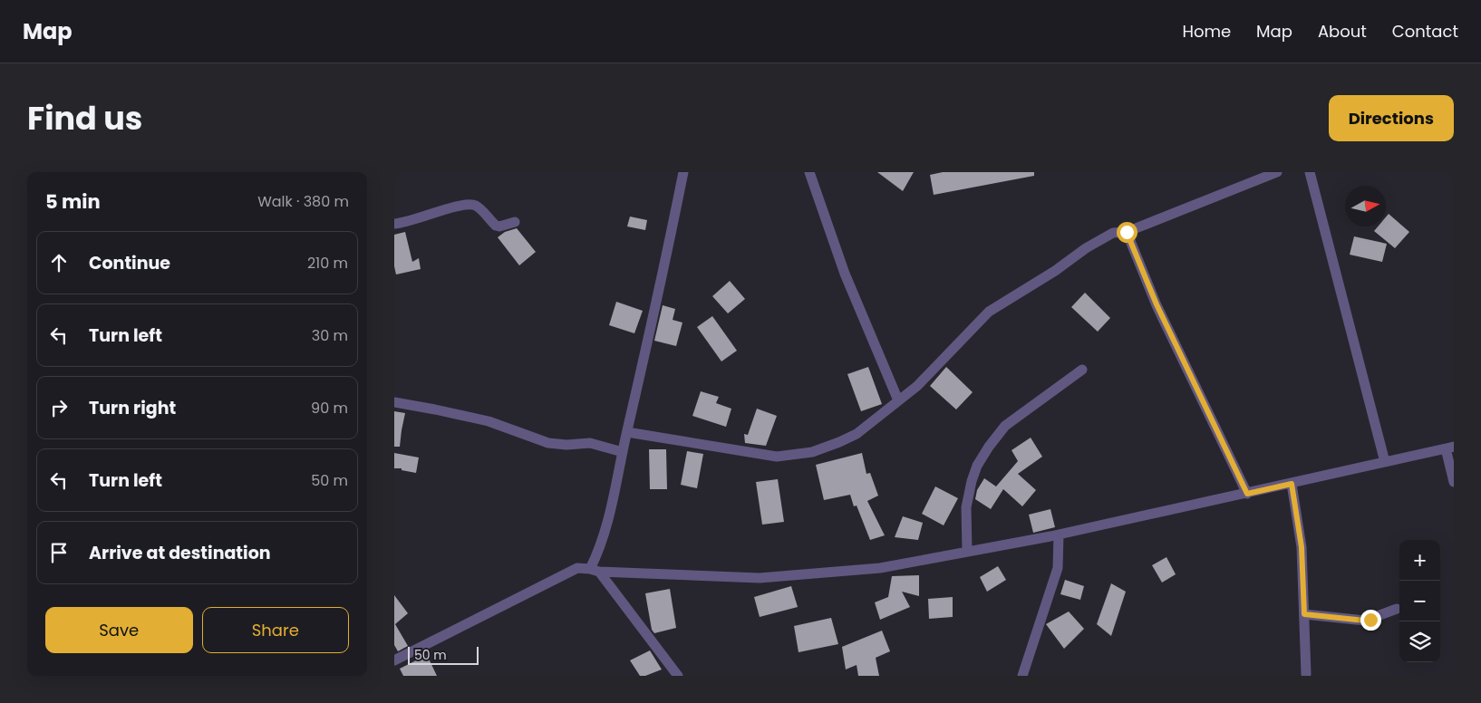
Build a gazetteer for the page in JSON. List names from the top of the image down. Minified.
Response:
{"scale_bar":"50 m","north":"right","page":{"header":"Map","nav":["Home","Map","About","Contact"],"title":"Find us","buttons":["Directions",["Save","Share"]],"heading":["5 min","Walk · 380 m"],"list":[["Continue","210 m"],["Turn left","30 m"],["Turn right","90 m"],["Turn left","50 m"],"Arrive at destination"],"map_buttons":["+","−"],"scale":"50 m"}}
